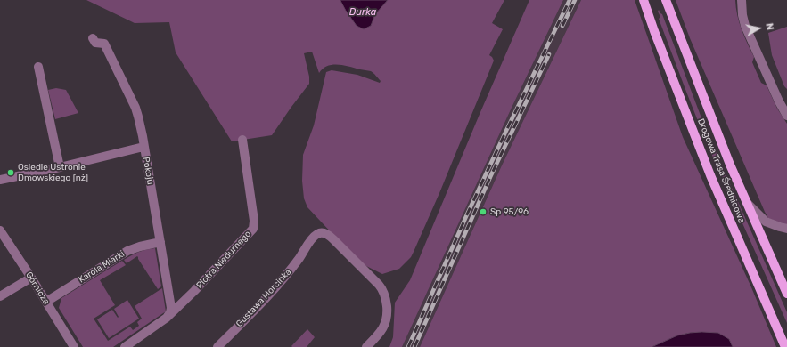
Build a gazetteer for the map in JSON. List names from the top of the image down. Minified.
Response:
{"streets":{"main road":["Drogowa Trasa Średnicowa"],"street":["Pokoju","Piotra Niedurnego","Karola Miarki","Górnicza","Gustawa Morcinka"]},"crossings":[["Pokoju","Piotra Niedurnego"],["Pokoju","Karola Miarki"],["Karola Miarki","Górnicza"]],"water":["Durka"],"places":["Osiedle Ustronie Dmowskiego [nż]","Sp 95/96"],"north":"right"}
